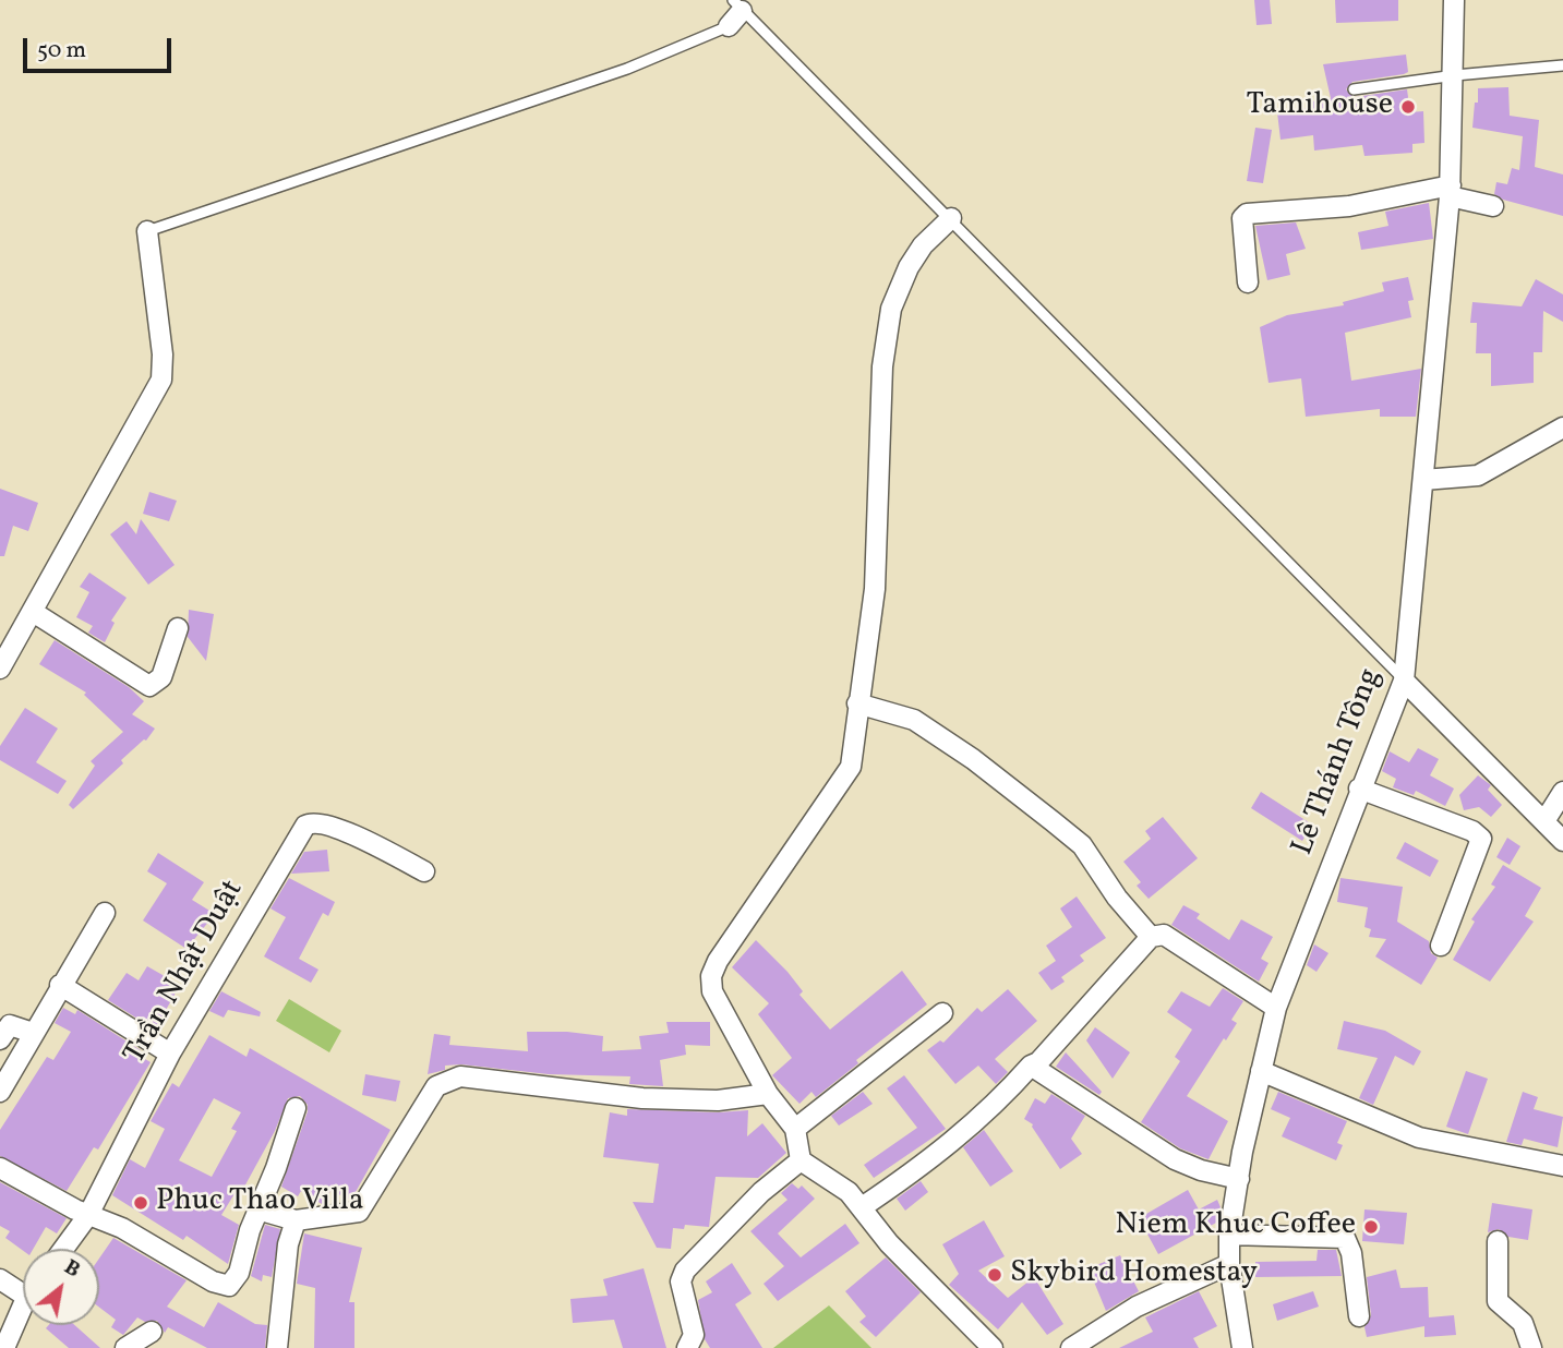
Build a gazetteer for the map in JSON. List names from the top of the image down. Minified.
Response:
{"streets":{"street":["Lê Thánh Tông","Trần Nhật Duật"]},"places":["Tamihouse","Phuc Thao Villa","Niem Khuc Coffee","Skybird Homestay"],"scale_bar":"50 m","north":"top right"}
